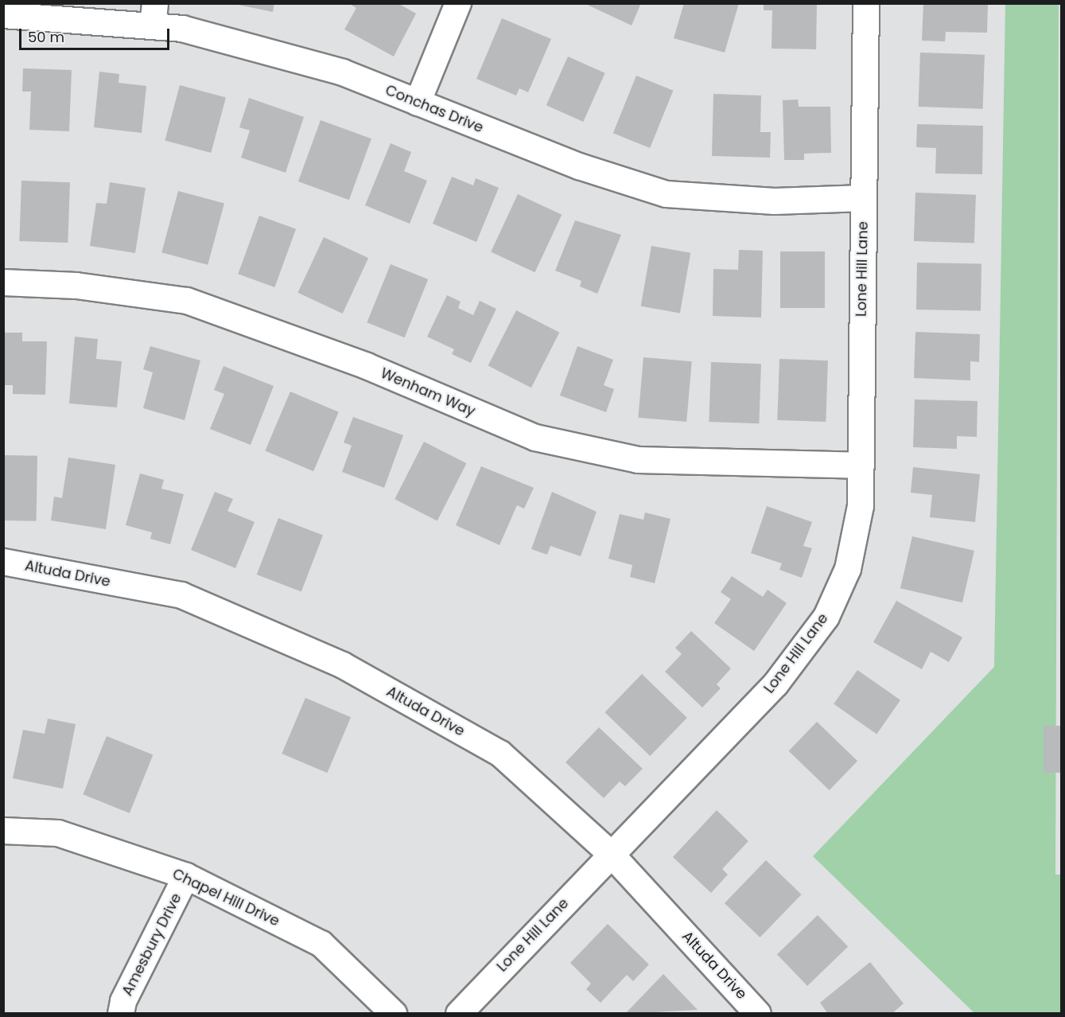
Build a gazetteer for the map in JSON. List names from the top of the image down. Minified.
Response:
{"streets":{"street":["Conchas Drive","Lone Hill Lane","Wenham Way","Altuda Drive","Chapel Hill Drive","Amesbury Drive"]},"crossings":[["Conchas Drive","Lone Hill Lane"],["Lone Hill Lane","Wenham Way"],["Lone Hill Lane","Altuda Drive"],["Chapel Hill Drive","Amesbury Drive"]],"scale_bar":"50 m"}
